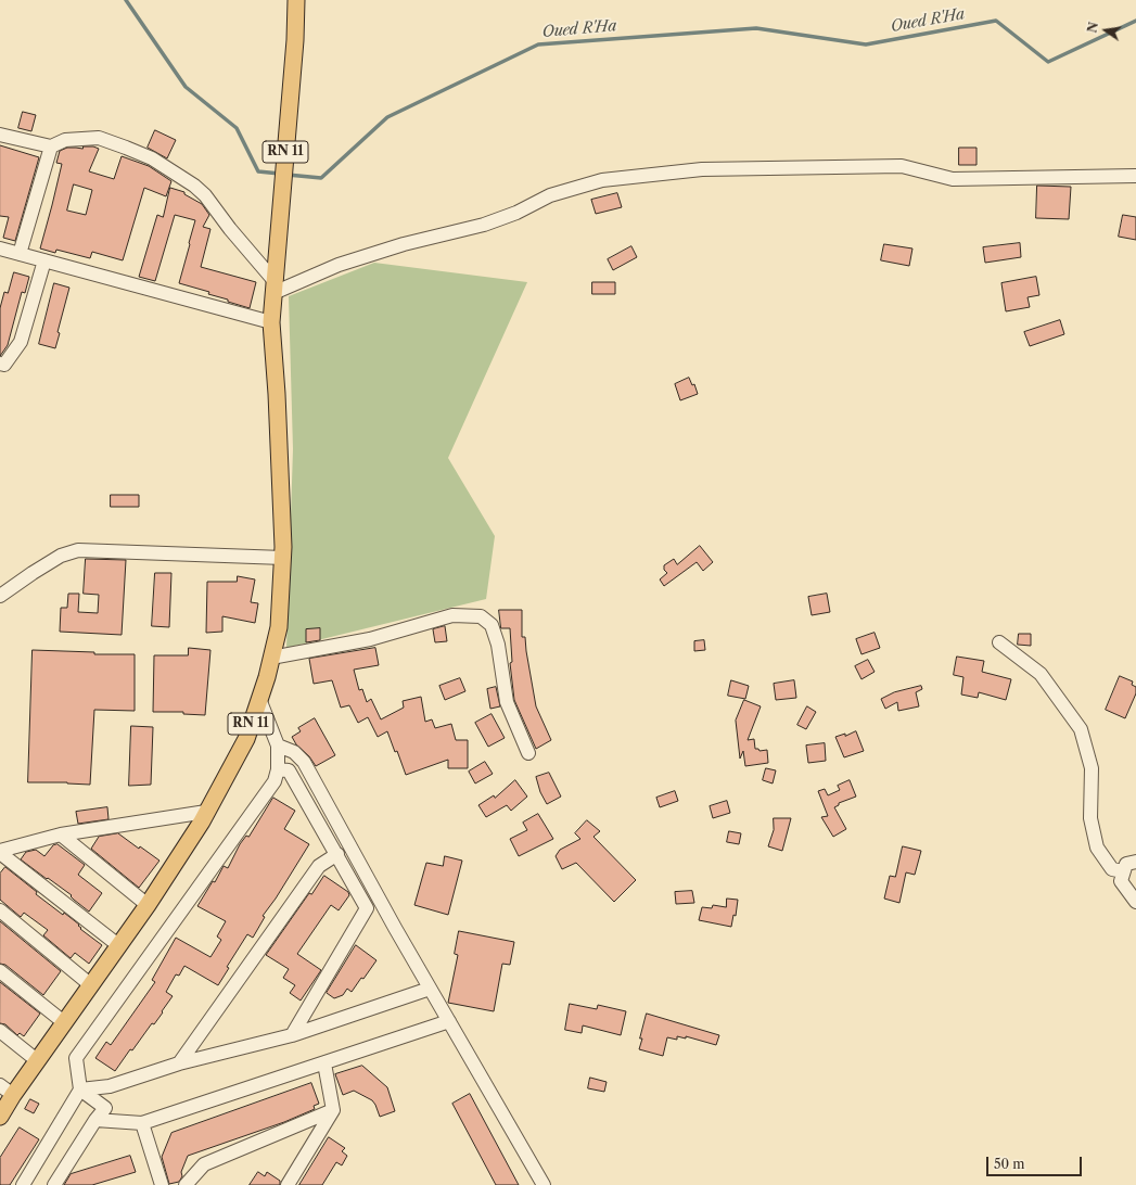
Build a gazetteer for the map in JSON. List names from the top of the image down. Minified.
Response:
{"streets":{"main road":["RN 11"]},"water":["Oued R'Ha"],"scale_bar":"50 m","north":"left"}
